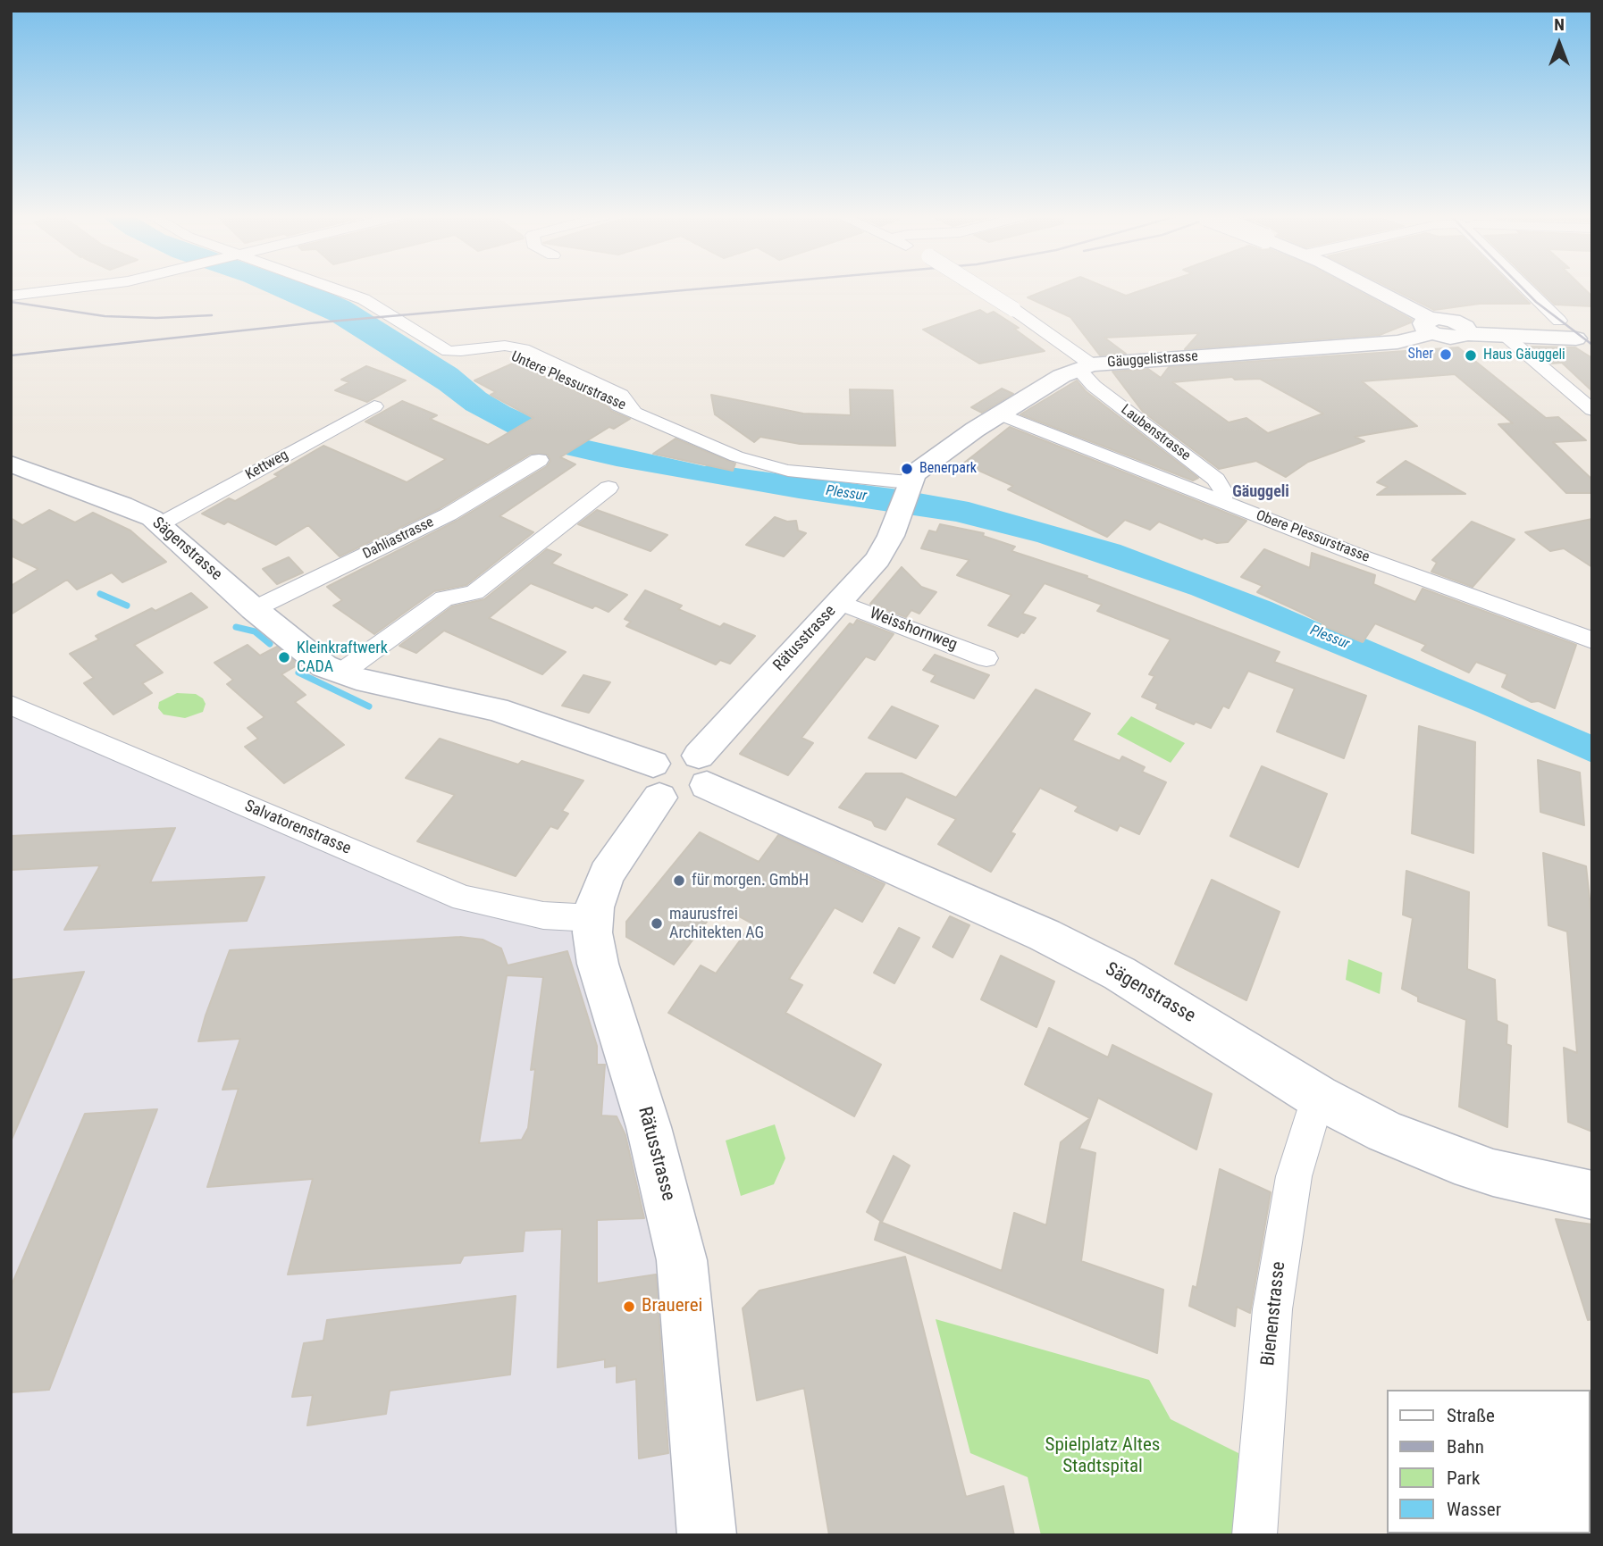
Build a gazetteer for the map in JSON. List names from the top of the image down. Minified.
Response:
{"streets":{"street":["Gäuggelistrasse","Untere Plessurstrasse","Laubenstrasse","Kettweg","Obere Plessurstrasse","Dahliastrasse","Sägenstrasse","Weisshornweg","Rätusstrasse","Salvatorenstrasse","Bienenstrasse"]},"crossings":[["Gäuggelistrasse","Untere Plessurstrasse"],["Gäuggelistrasse","Laubenstrasse"],["Gäuggelistrasse","Obere Plessurstrasse"],["Gäuggelistrasse","Rätusstrasse"],["Untere Plessurstrasse","Rätusstrasse"],["Laubenstrasse","Obere Plessurstrasse"],["Kettweg","Sägenstrasse"],["Dahliastrasse","Sägenstrasse"],["Sägenstrasse","Rätusstrasse"],["Sägenstrasse","Bienenstrasse"],["Weisshornweg","Rätusstrasse"],["Rätusstrasse","Salvatorenstrasse"]],"districts":["Gäuggeli"],"water":["Plessur"],"parks":["Spielplatz Altes Stadtspital"],"places":["Sher","Haus Gäuggeli","Benerpark","Kleinkraftwerk CADA","für morgen. GmbH","maurusfrei Architekten AG","Brauerei"],"legend":["Straße","Bahn","Park","Wasser"],"north":"top"}
